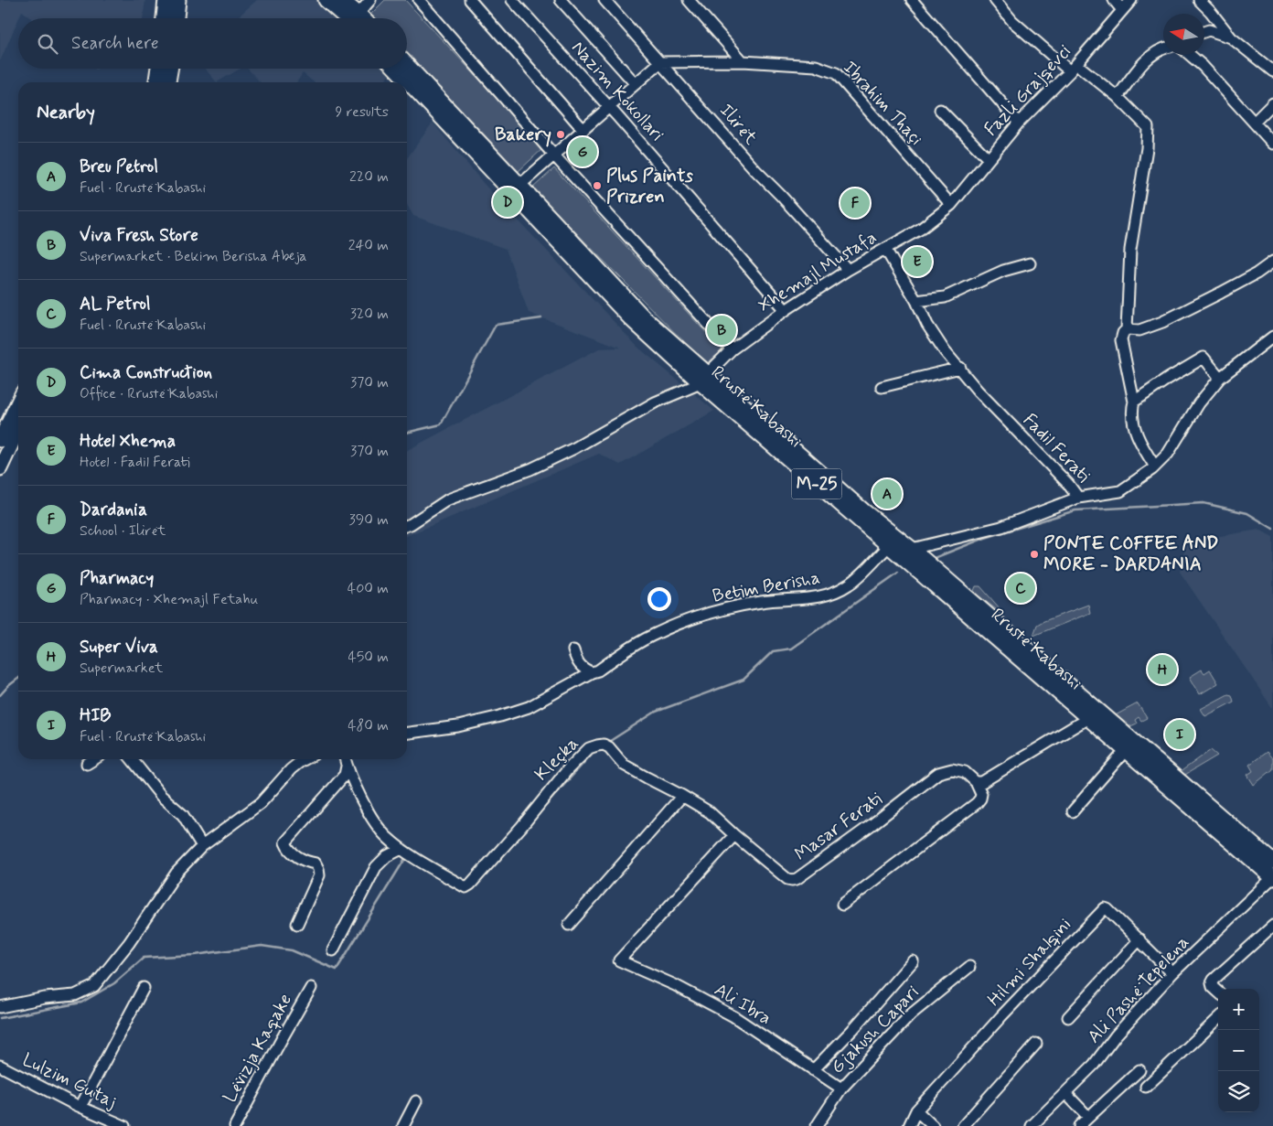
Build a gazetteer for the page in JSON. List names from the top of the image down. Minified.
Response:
{"streets":{"main road":["Rrustë Kabashi","M-25"],"street":["Fazli Grajqevci","Nazim Kokollari","Ibrahim Thaçi","Ilirët","Xhemajl Mustafa","Fadil Ferati","Betim Berisha","Kleçka","Masar Ferati","Hilmi Shalqini","Ali Pashë Tepelena","Ali Ibra","Gjakush Capari","Lëvizja Kaqake","Lulzim Gutaj"]},"crossings":[["Fazli Grajqevci","Ibrahim Thaçi"],["Fazli Grajqevci","Xhemajl Mustafa"],["Nazim Kokollari","Xhemajl Mustafa"],["Ibrahim Thaçi","Ilirët"],["Ibrahim Thaçi","Xhemajl Mustafa"],["Ilirët","Xhemajl Mustafa"],["Xhemajl Mustafa","Rrustë Kabashi"],["Xhemajl Mustafa","Fadil Ferati"],["Rrustë Kabashi","Betim Berisha"],["Rrustë Kabashi","Ali Pashë Tepelena"],["Kleçka","Masar Ferati"],["Kleçka","Ali Ibra"],["Masar Ferati","Ali Ibra"],["Hilmi Shalqini","Ali Pashë Tepelena"],["Ali Ibra","Gjakush Capari"]],"places":["Bakery","Plus Paints Prizren","PONTE COFFEE AND MORE - DARDANIA"],"north":"left","page":{"search":"Search here","heading":["Nearby","9 results"],"pins":["G","D","F","E","B","A","C","H","I"],"list":[{"mark":"A","name":"Breu Petrol","note":"Fuel · Rrustë Kabashi","value":"220 m"},{"mark":"B","name":"Viva Fresh Store","note":"Supermarket · Bekim Berisha Abeja","value":"240 m"},{"mark":"C","name":"AL Petrol","note":"Fuel · Rrustë Kabashi","value":"320 m"},{"mark":"D","name":"Cima Construction","note":"Office · Rrustë Kabashi","value":"370 m"},{"mark":"E","name":"Hotel Xhema","note":"Hotel · Fadil Ferati","value":"370 m"},{"mark":"F","name":"Dardania","note":"School · Ilirët","value":"390 m"},{"mark":"G","name":"Pharmacy","note":"Pharmacy · Xhemajl Fetahu","value":"400 m"},{"mark":"H","name":"Super Viva","note":"Supermarket","value":"450 m"},{"mark":"I","name":"HIB","note":"Fuel · Rrustë Kabashi","value":"480 m"}],"map_buttons":["+","−"]}}
